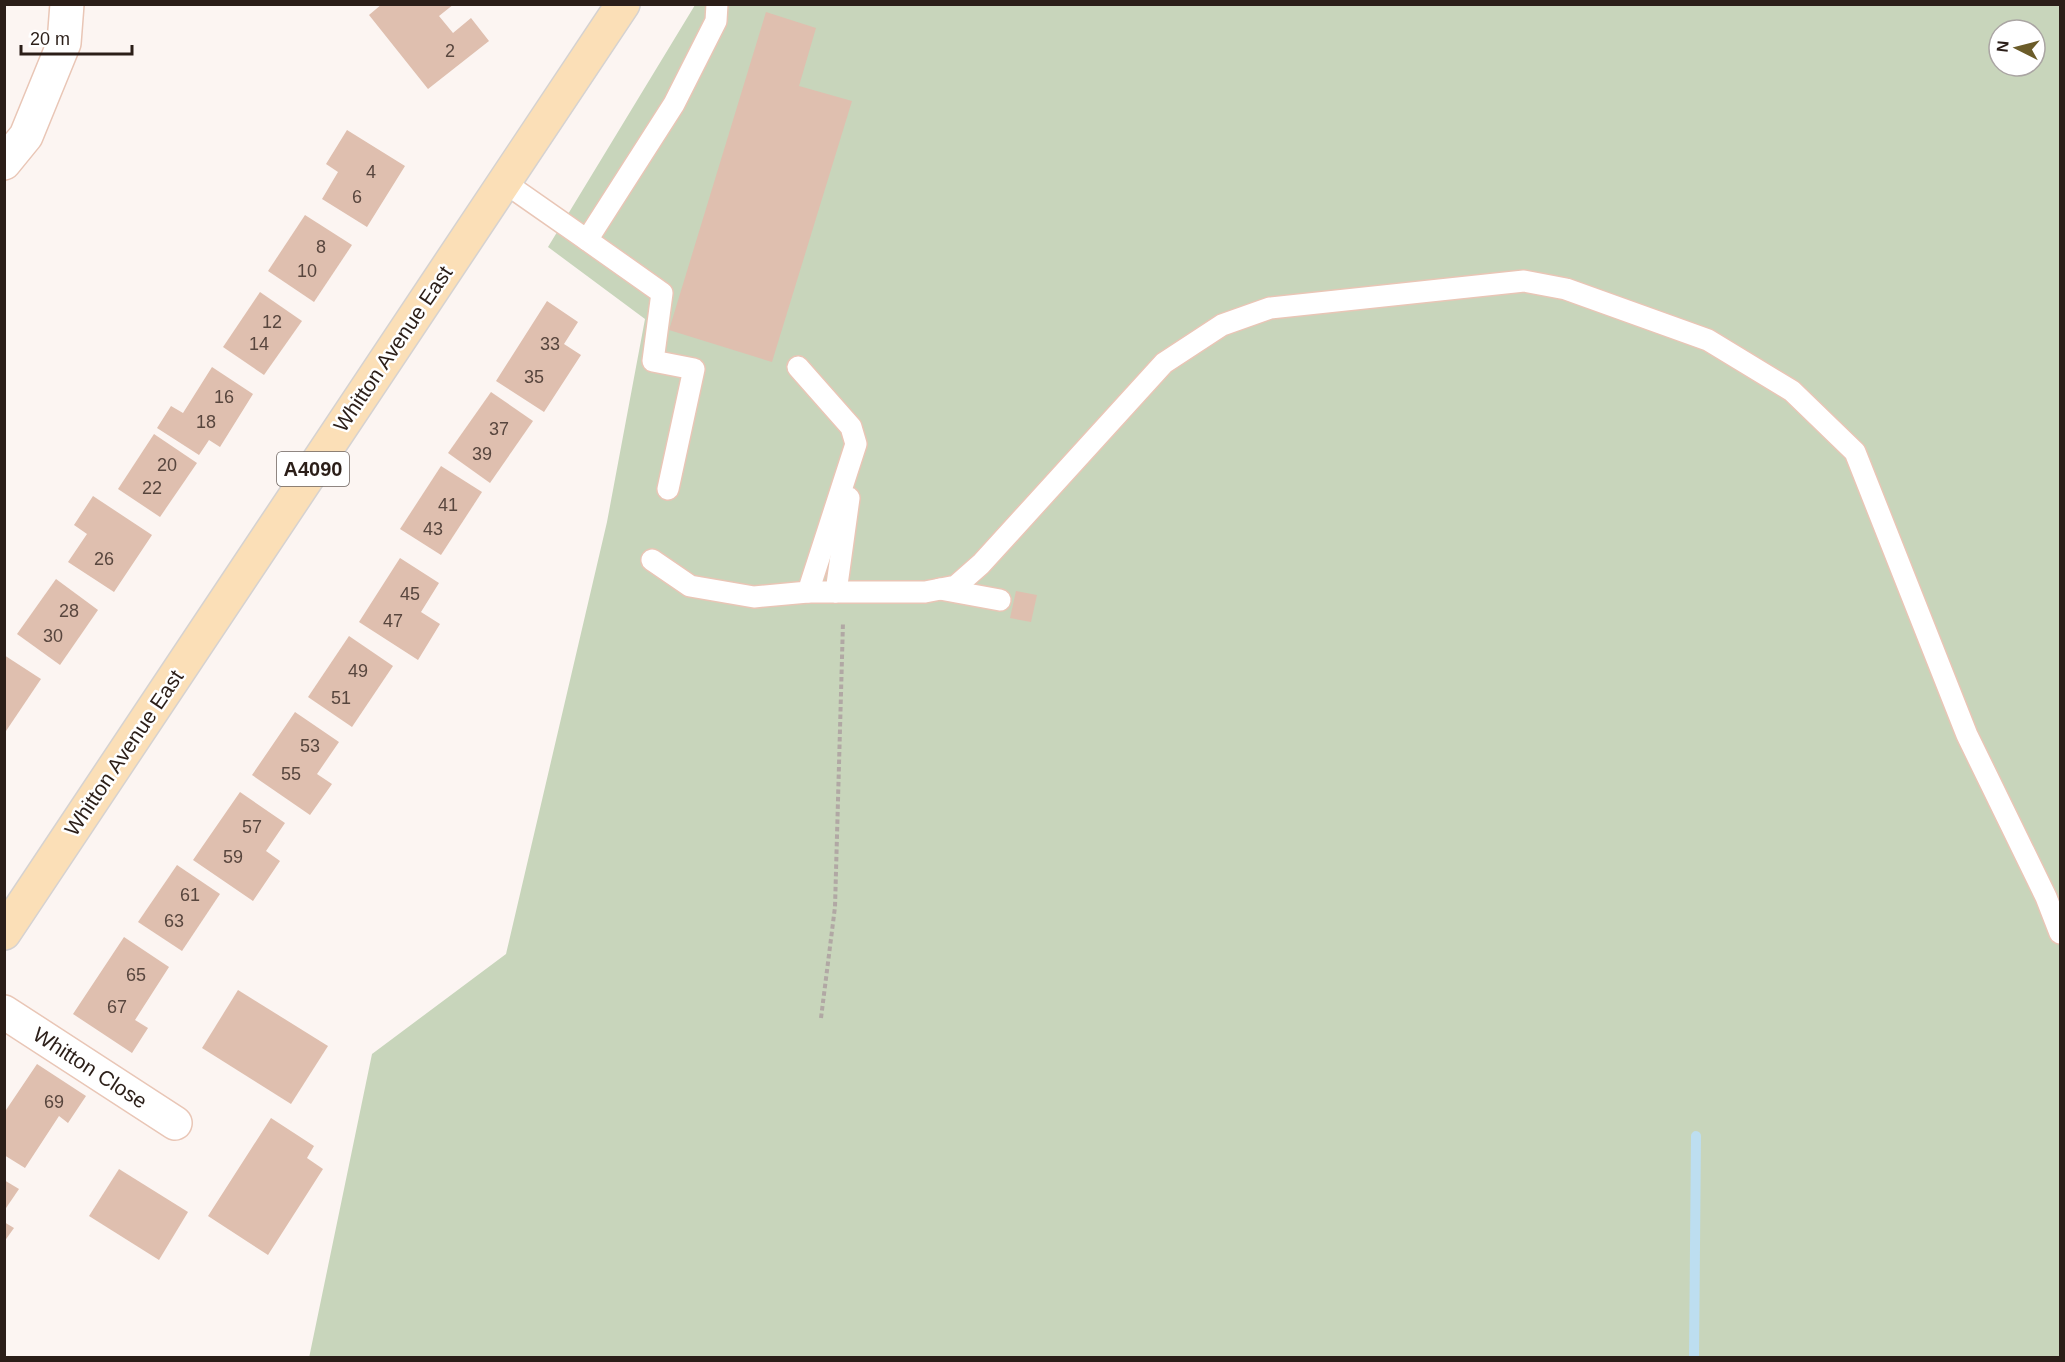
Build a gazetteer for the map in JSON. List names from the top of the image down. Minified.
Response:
{"streets":{"main road":["Whitton Avenue East","A4090"],"street":["Whitton Close"]},"house_numbers":["2","4","6","8","10","12","14","33","35","16","18","37","39","20","22","41","43","26","45","28","47","30","49","51","53","55","57","59","61","63","65","67","69"],"scale_bar":"20 m","north":"left"}
